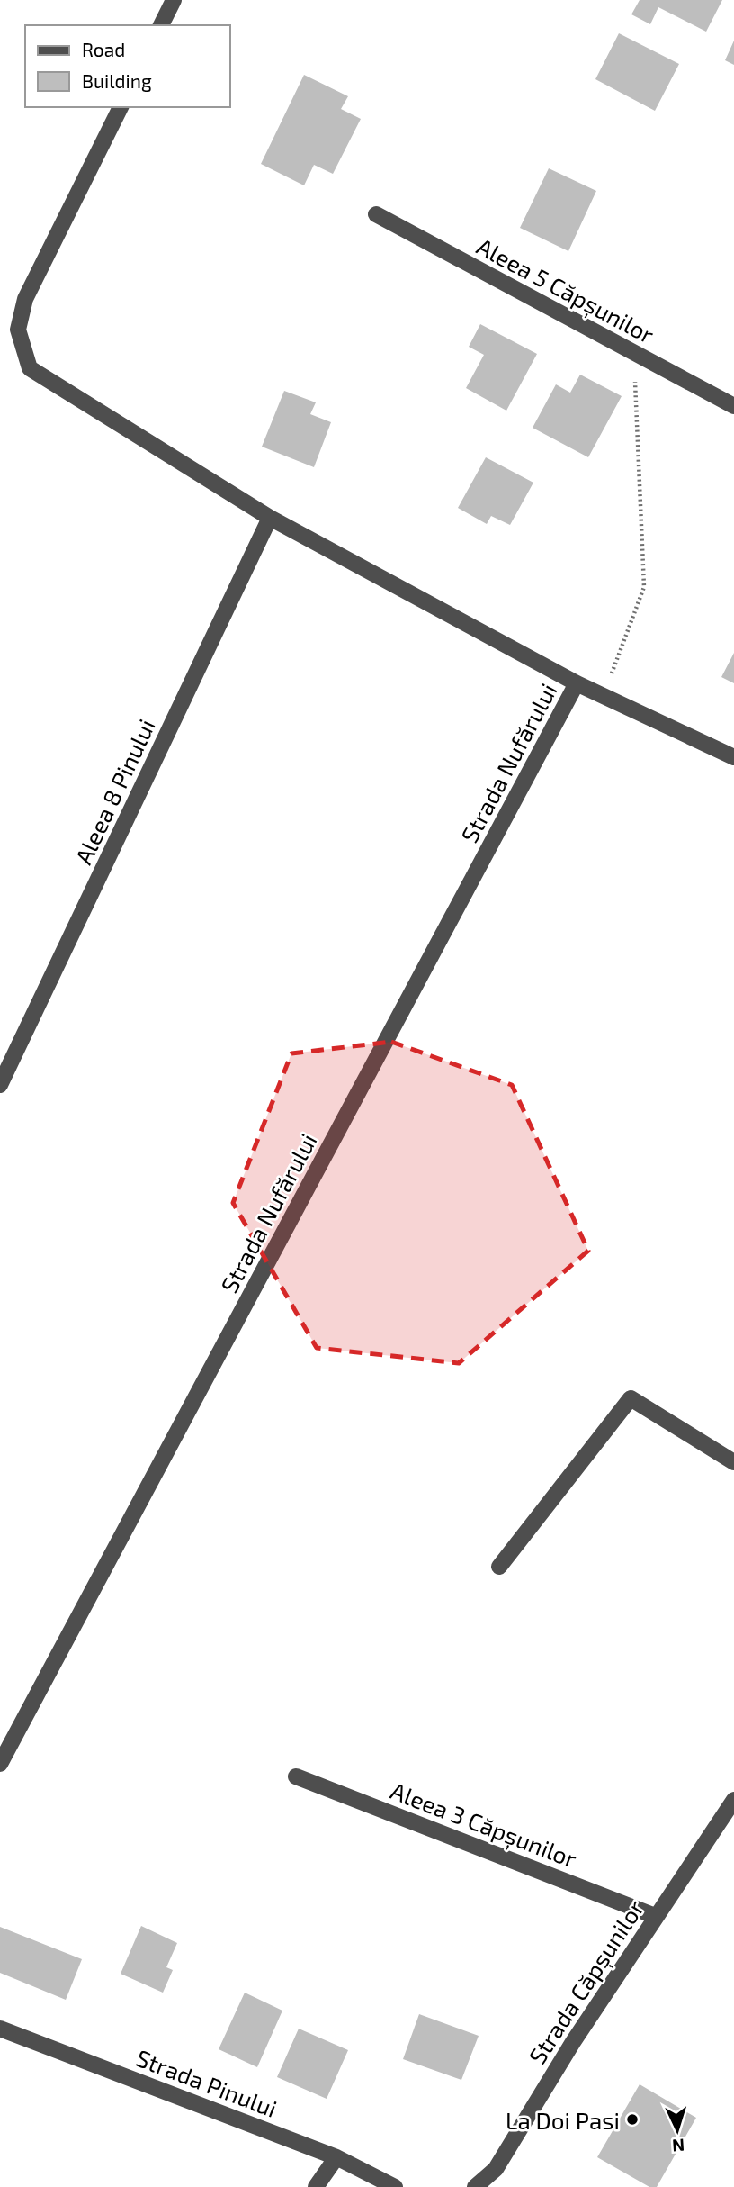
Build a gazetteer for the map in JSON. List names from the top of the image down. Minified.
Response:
{"streets":{"street":["Aleea 5 Căpșunilor","Strada Nufărului","Aleea 8 Pinului","Aleea 3 Căpșunilor","Strada Căpșunilor","Strada Pinului"]},"crossings":[["Aleea 3 Căpșunilor","Strada Căpșunilor"]],"places":["La Doi Pasi"],"legend":["Road","Building"],"north":"bottom"}
